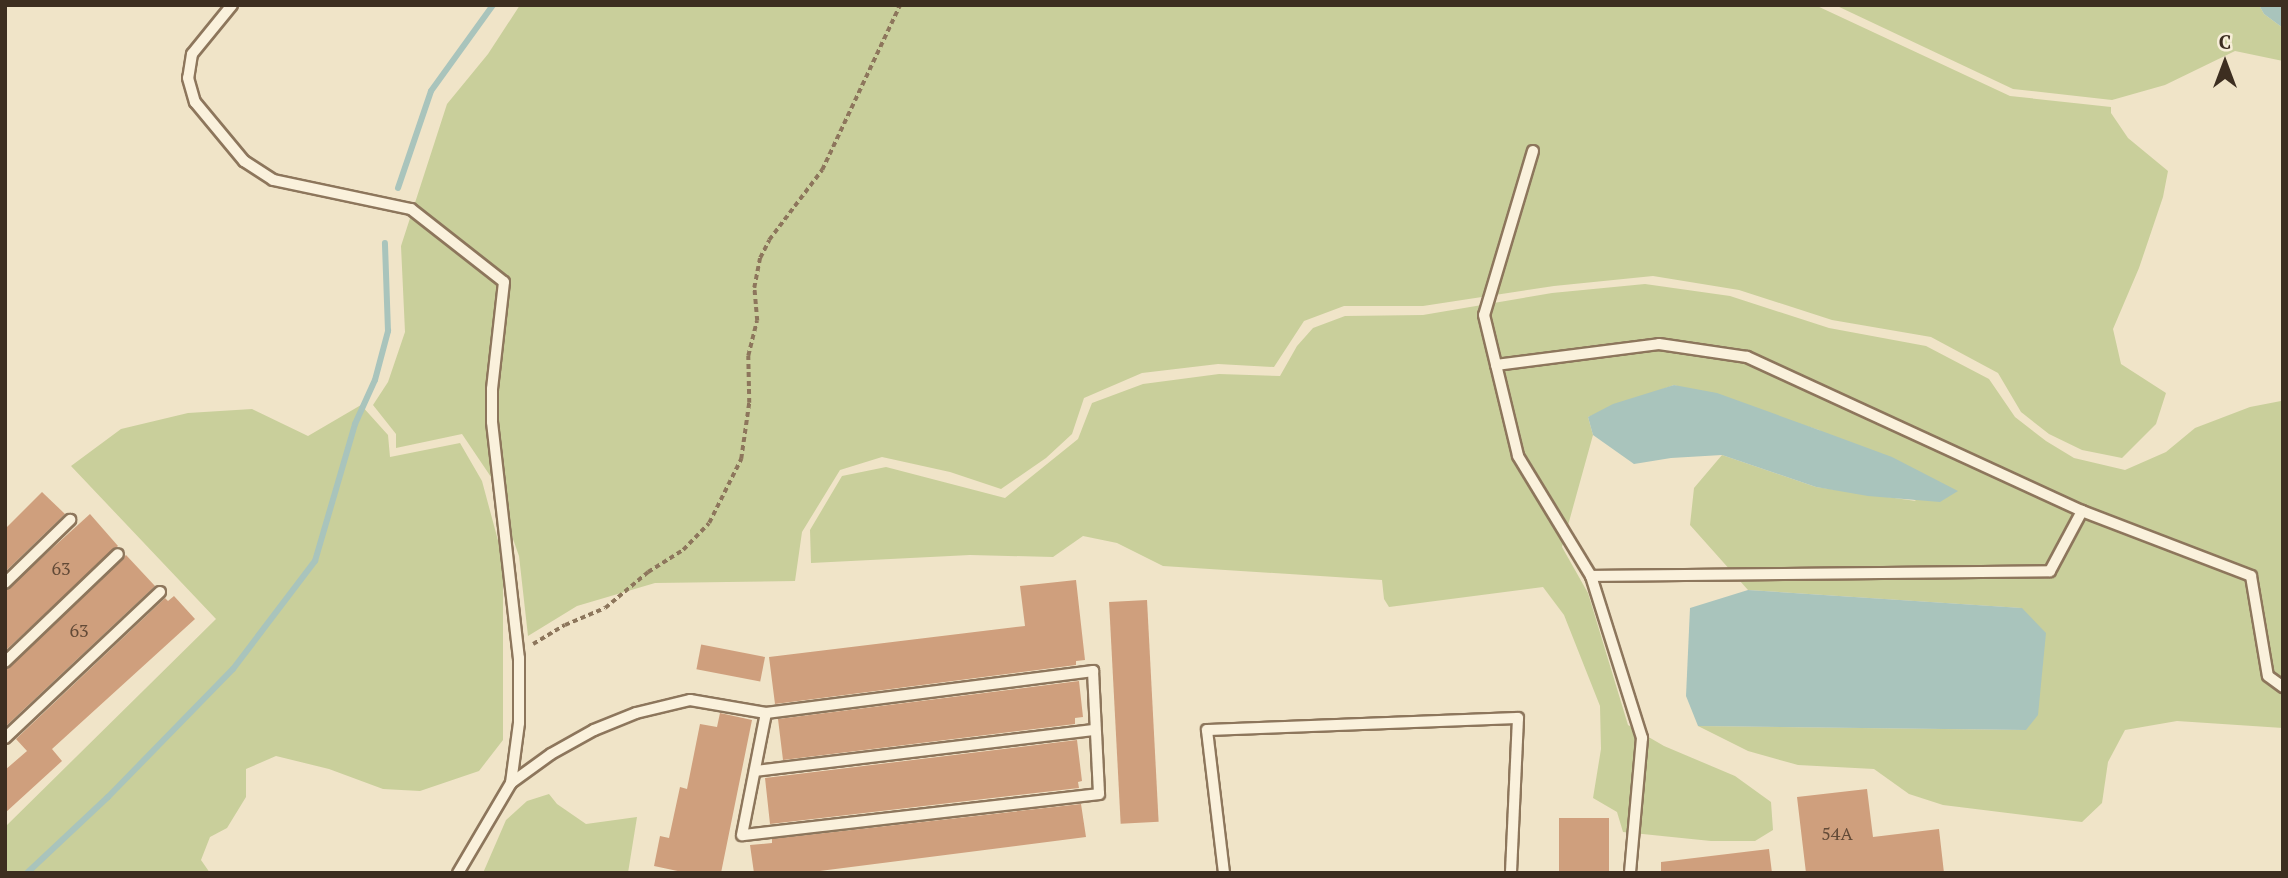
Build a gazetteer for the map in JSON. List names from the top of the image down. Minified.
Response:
{"house_numbers":["63","63","54А"],"north":"top"}
